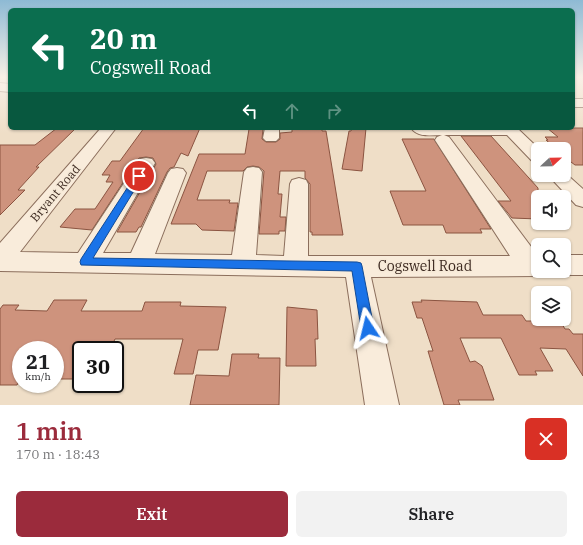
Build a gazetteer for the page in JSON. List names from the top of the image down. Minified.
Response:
{"streets":{"street":["Bryant Road","Cogswell Road"]},"crossings":[["Bryant Road","Cogswell Road"]],"north":"right","page":{"turn":["20 m","Cogswell Road"],"speed":"21 km/h","limit":"30","heading":["1 min","170 m · 18:43"],"buttons":["Exit","Share"]}}
